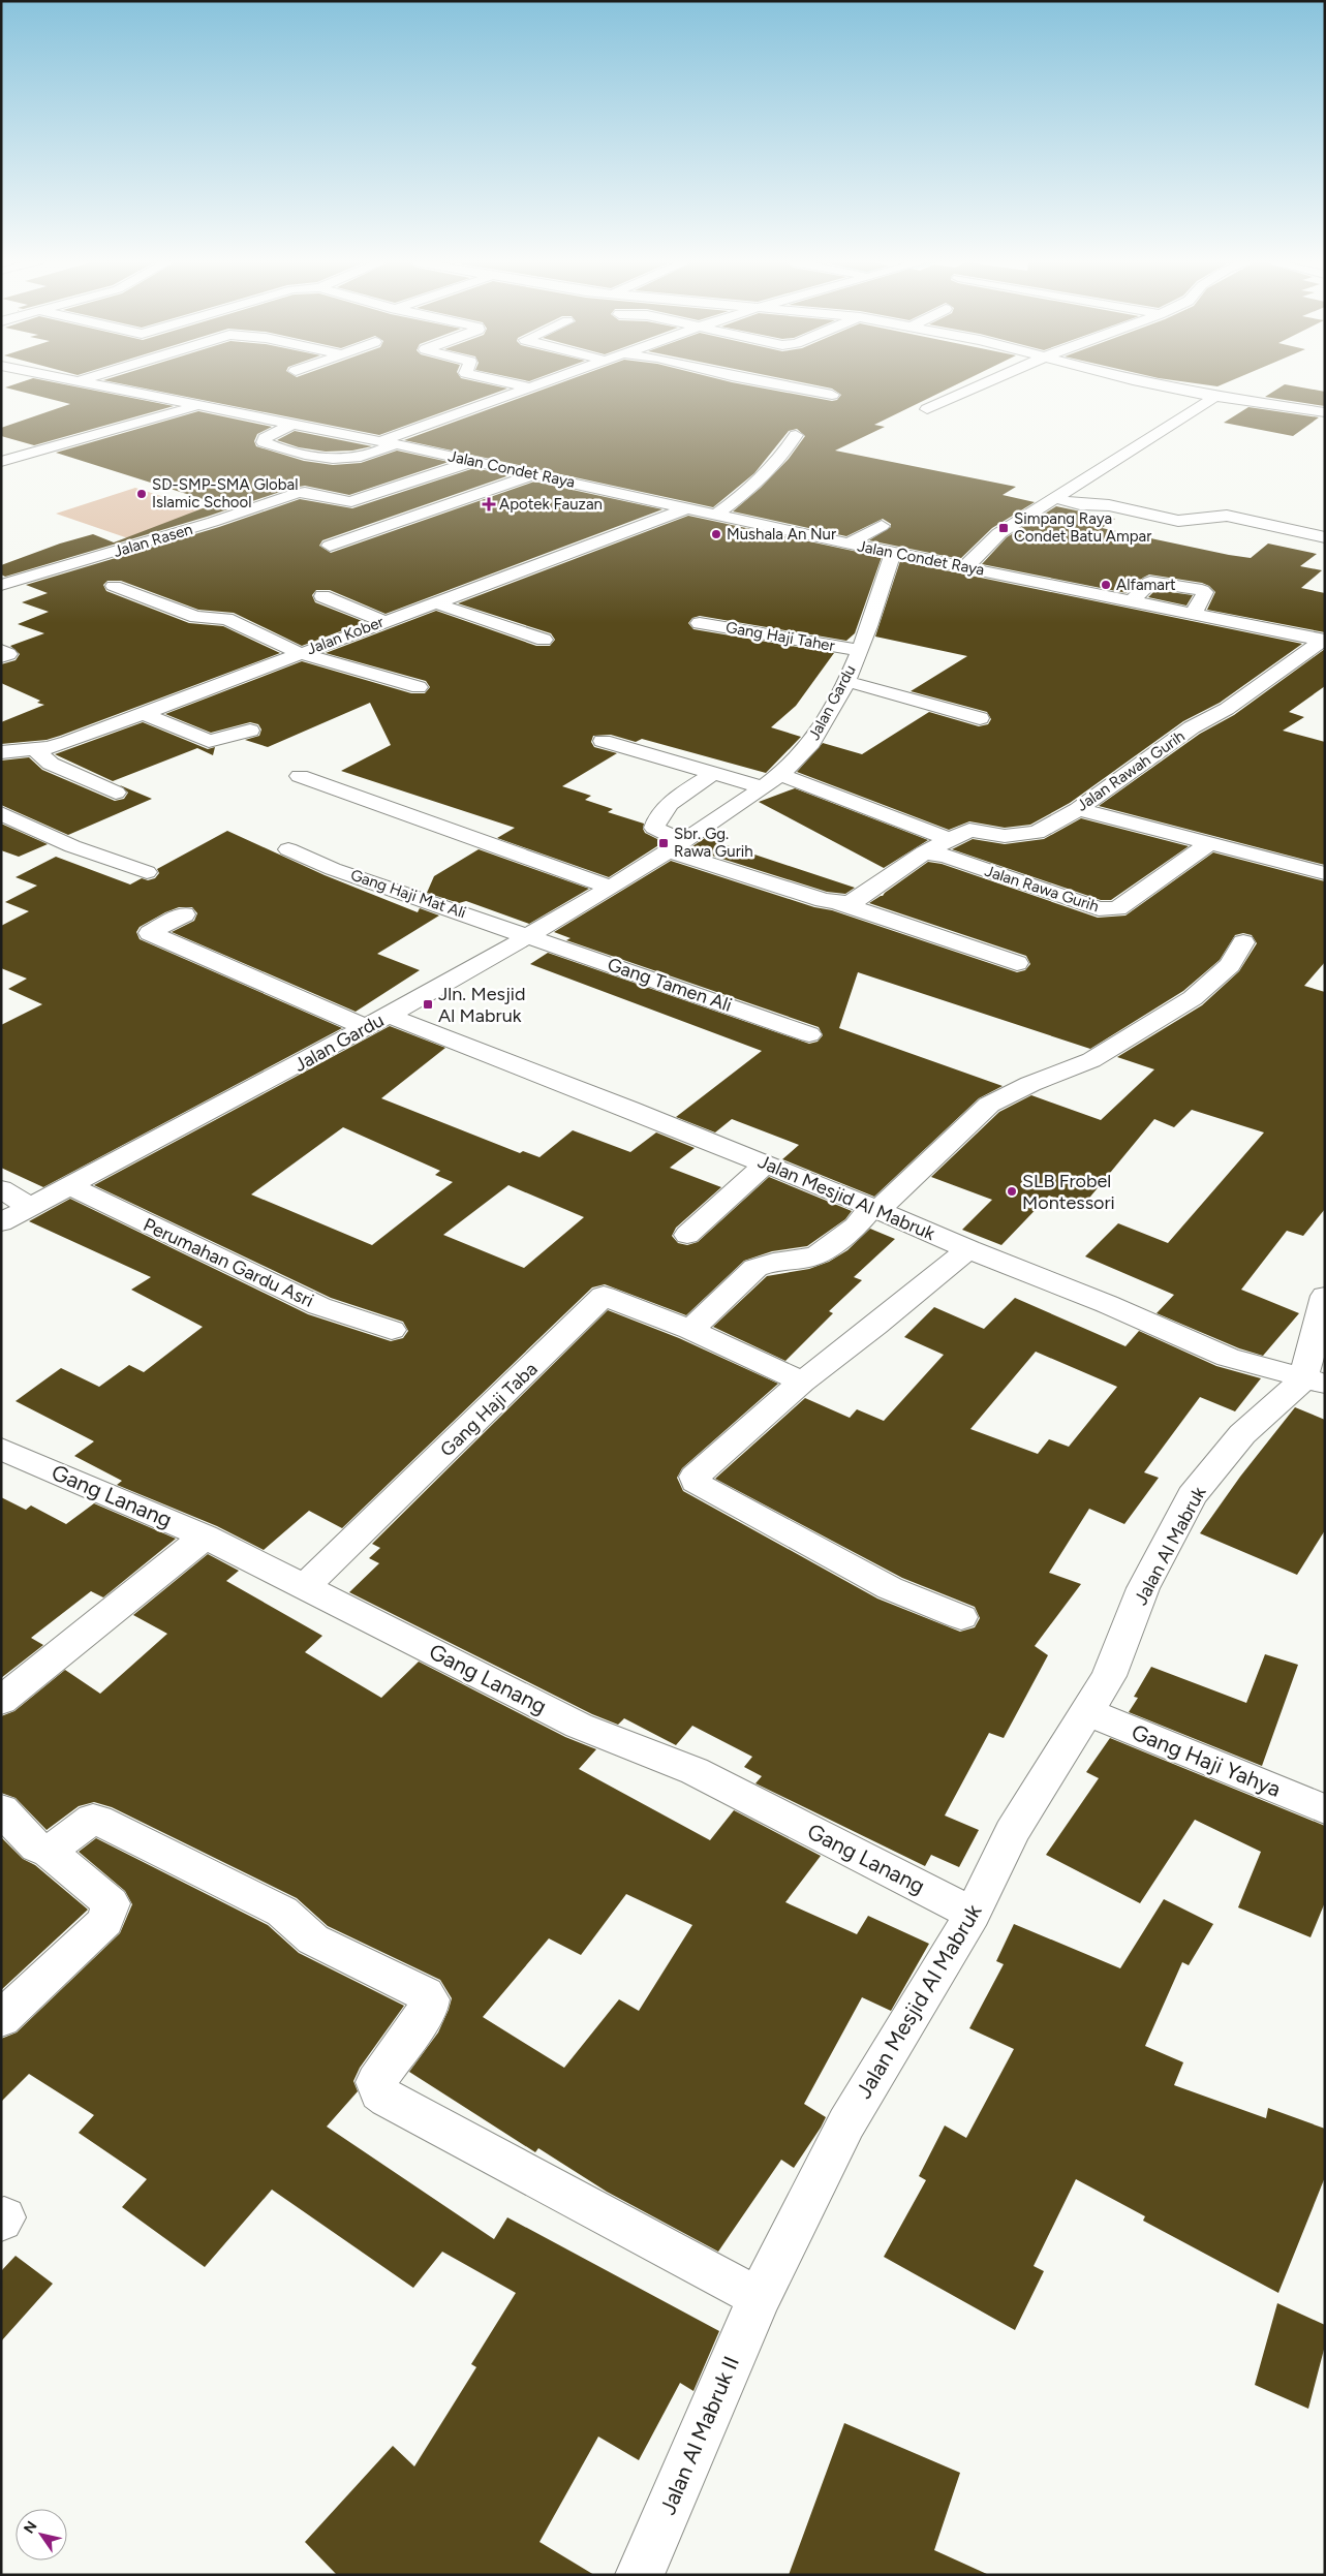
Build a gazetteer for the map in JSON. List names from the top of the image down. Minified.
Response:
{"streets":{"street":["Jalan Condet Raya","Jalan Rasen","Jalan Kober","Gang Haji Taher","Jalan Gardu","Jalan Rawah Gurih","Jalan Rawa Gurih","Gang Haji Mat Ali","Gang Tamen Ali","Jalan Mesjid Al Mabruk","Perumahan Gardu Asri","Gang Haji Taba","Gang Lanang","Jalan Al Mabruk","Gang Haji Yahya","Jalan Al Mabruk II"]},"crossings":[["Jalan Condet Raya","Jalan Rasen"],["Jalan Condet Raya","Jalan Kober"],["Jalan Condet Raya","Jalan Gardu"],["Jalan Condet Raya","Jalan Rawah Gurih"],["Gang Haji Taher","Jalan Gardu"],["Jalan Gardu","Gang Haji Mat Ali"],["Jalan Gardu","Gang Tamen Ali"],["Jalan Gardu","Jalan Mesjid Al Mabruk"],["Jalan Gardu","Perumahan Gardu Asri"],["Jalan Rawah Gurih","Jalan Rawa Gurih"],["Gang Haji Mat Ali","Gang Tamen Ali"],["Jalan Mesjid Al Mabruk","Gang Lanang"],["Jalan Mesjid Al Mabruk","Jalan Al Mabruk"],["Jalan Mesjid Al Mabruk","Gang Haji Yahya"],["Jalan Mesjid Al Mabruk","Jalan Al Mabruk II"],["Gang Haji Taba","Gang Lanang"],["Jalan Al Mabruk","Gang Haji Yahya"]],"places":{"other":["SD-SMP-SMA Global Islamic School","Mushala An Nur","Alfamart","SLB Frobel Montessori"],"health":["Apotek Fauzan"],"transit":["Simpang Raya Condet Batu Ampar","Sbr. Gg. Rawa Gurih","Jln. Mesjid Al Mabruk"]},"north":"top left"}
